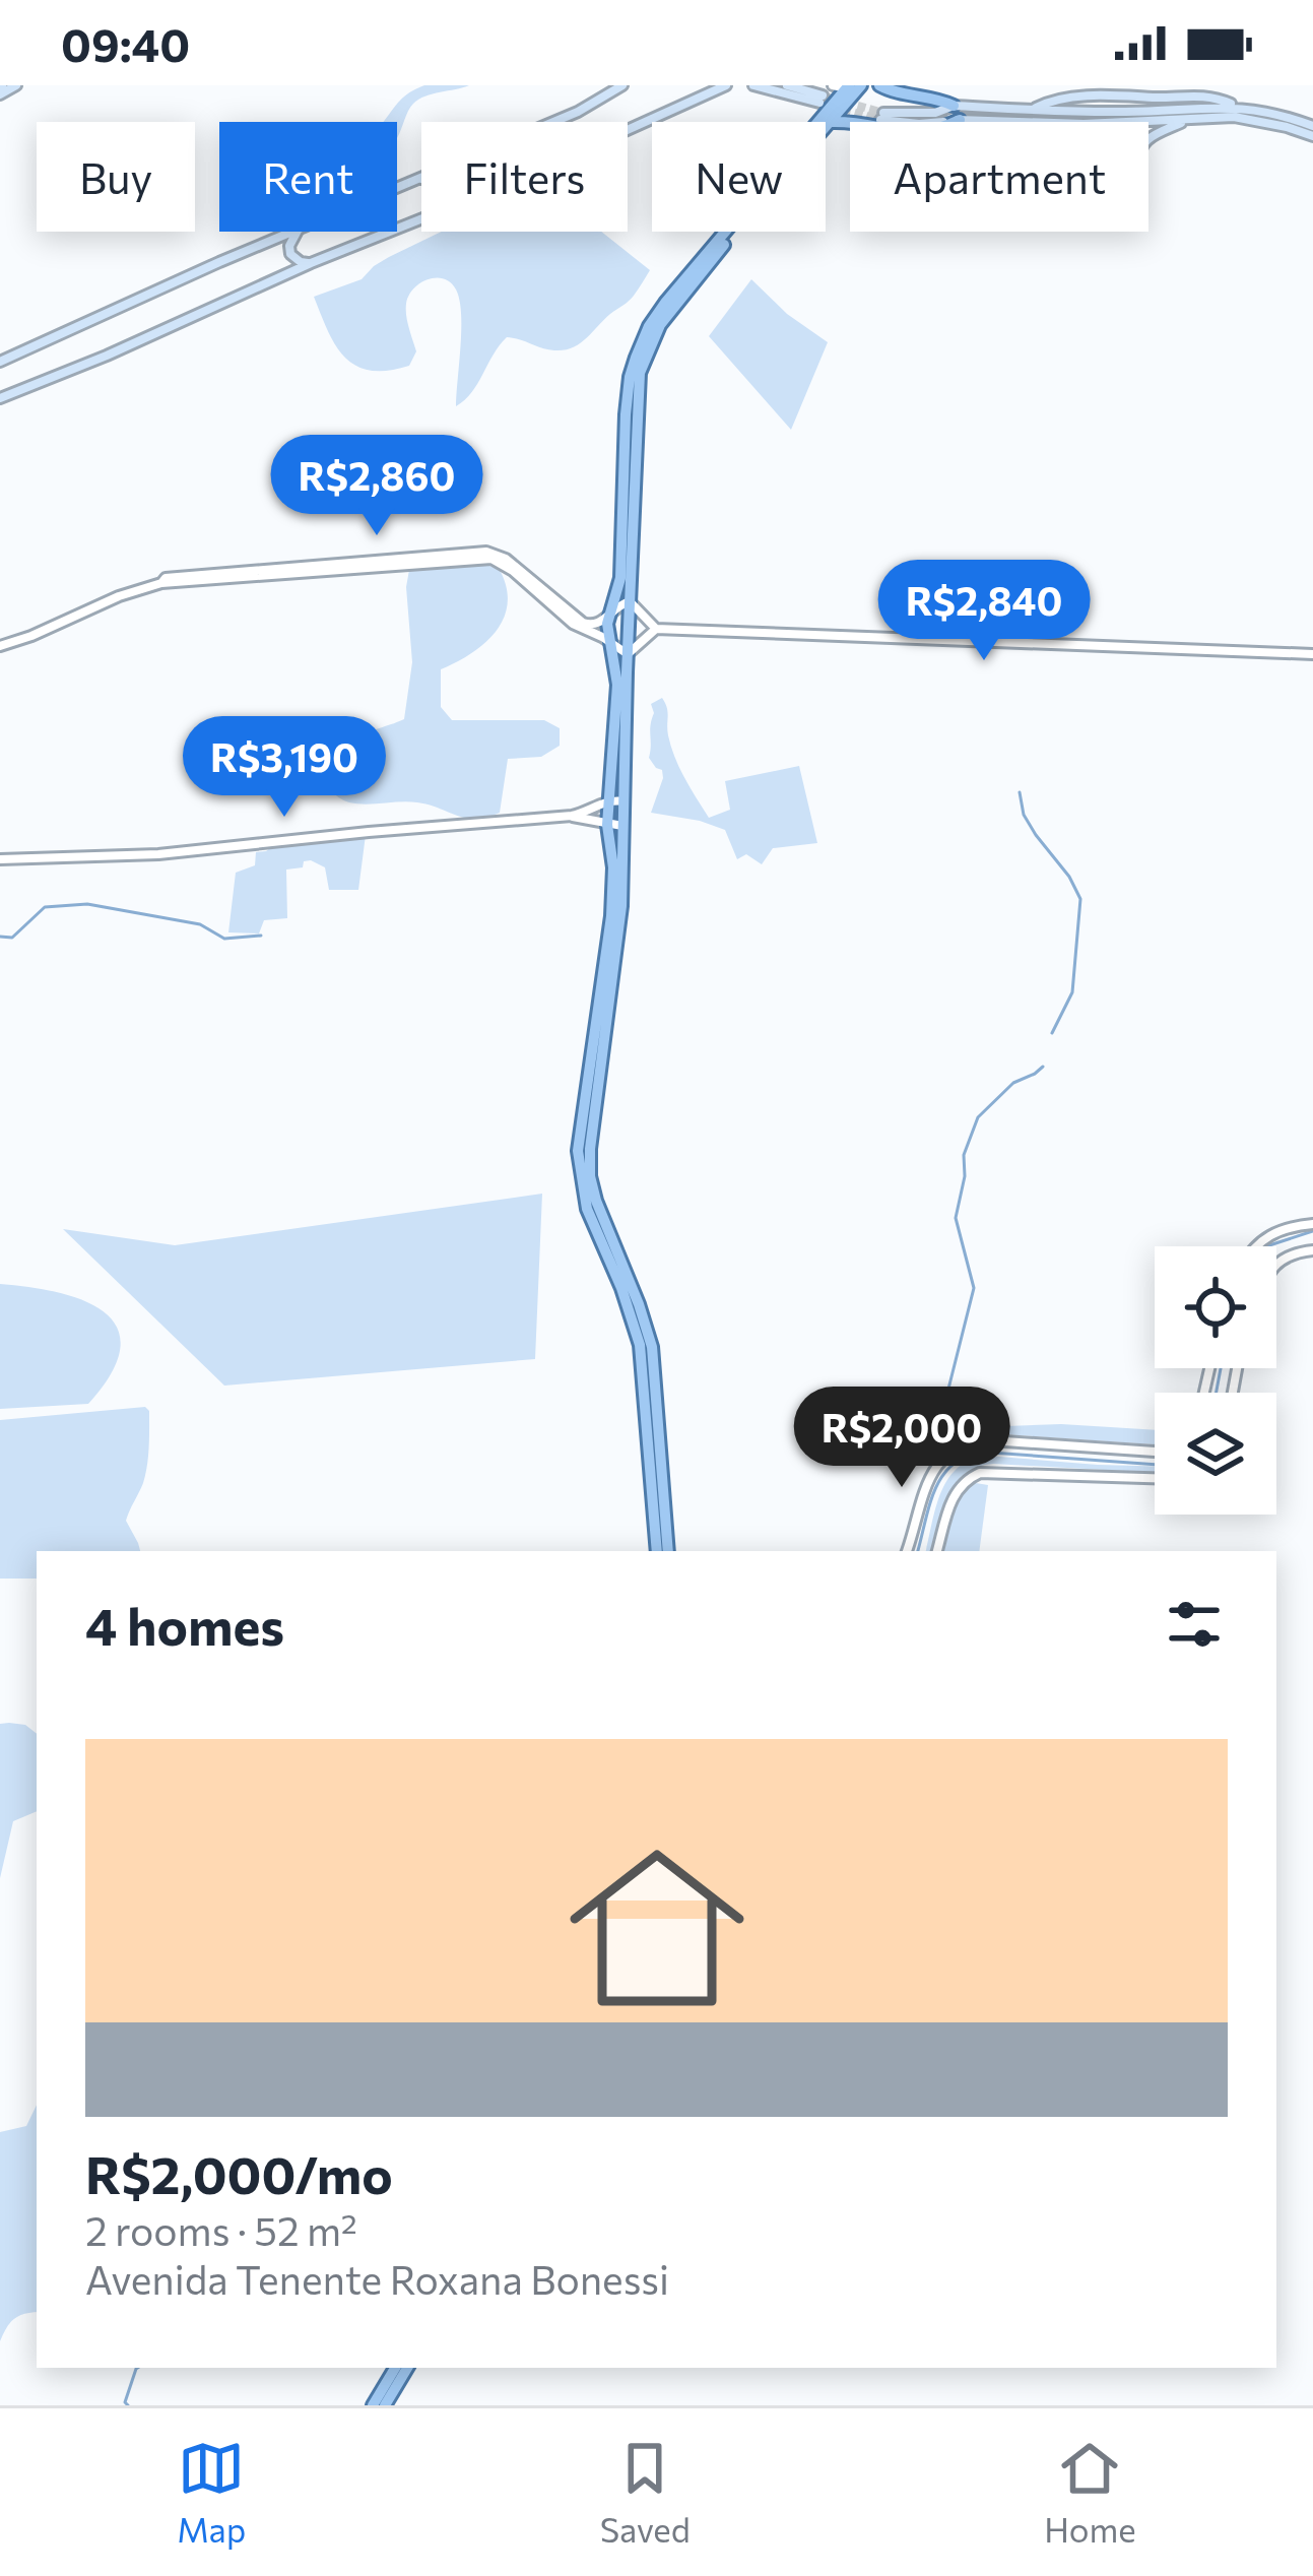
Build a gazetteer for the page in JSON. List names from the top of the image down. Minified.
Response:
{"page":{"status":"09:40","chip":["Buy","Rent","Filters","New","Apartment"],"price":["R$2,860","R$2,840","R$3,190","R$2,000"],"heading":"4 homes","list":[{"name":"R$2,000/mo","note":"2 rooms · 52 m² · Avenida Tenente Roxana Bonessi"}],"tabs":["Map","Saved","Home"]}}
